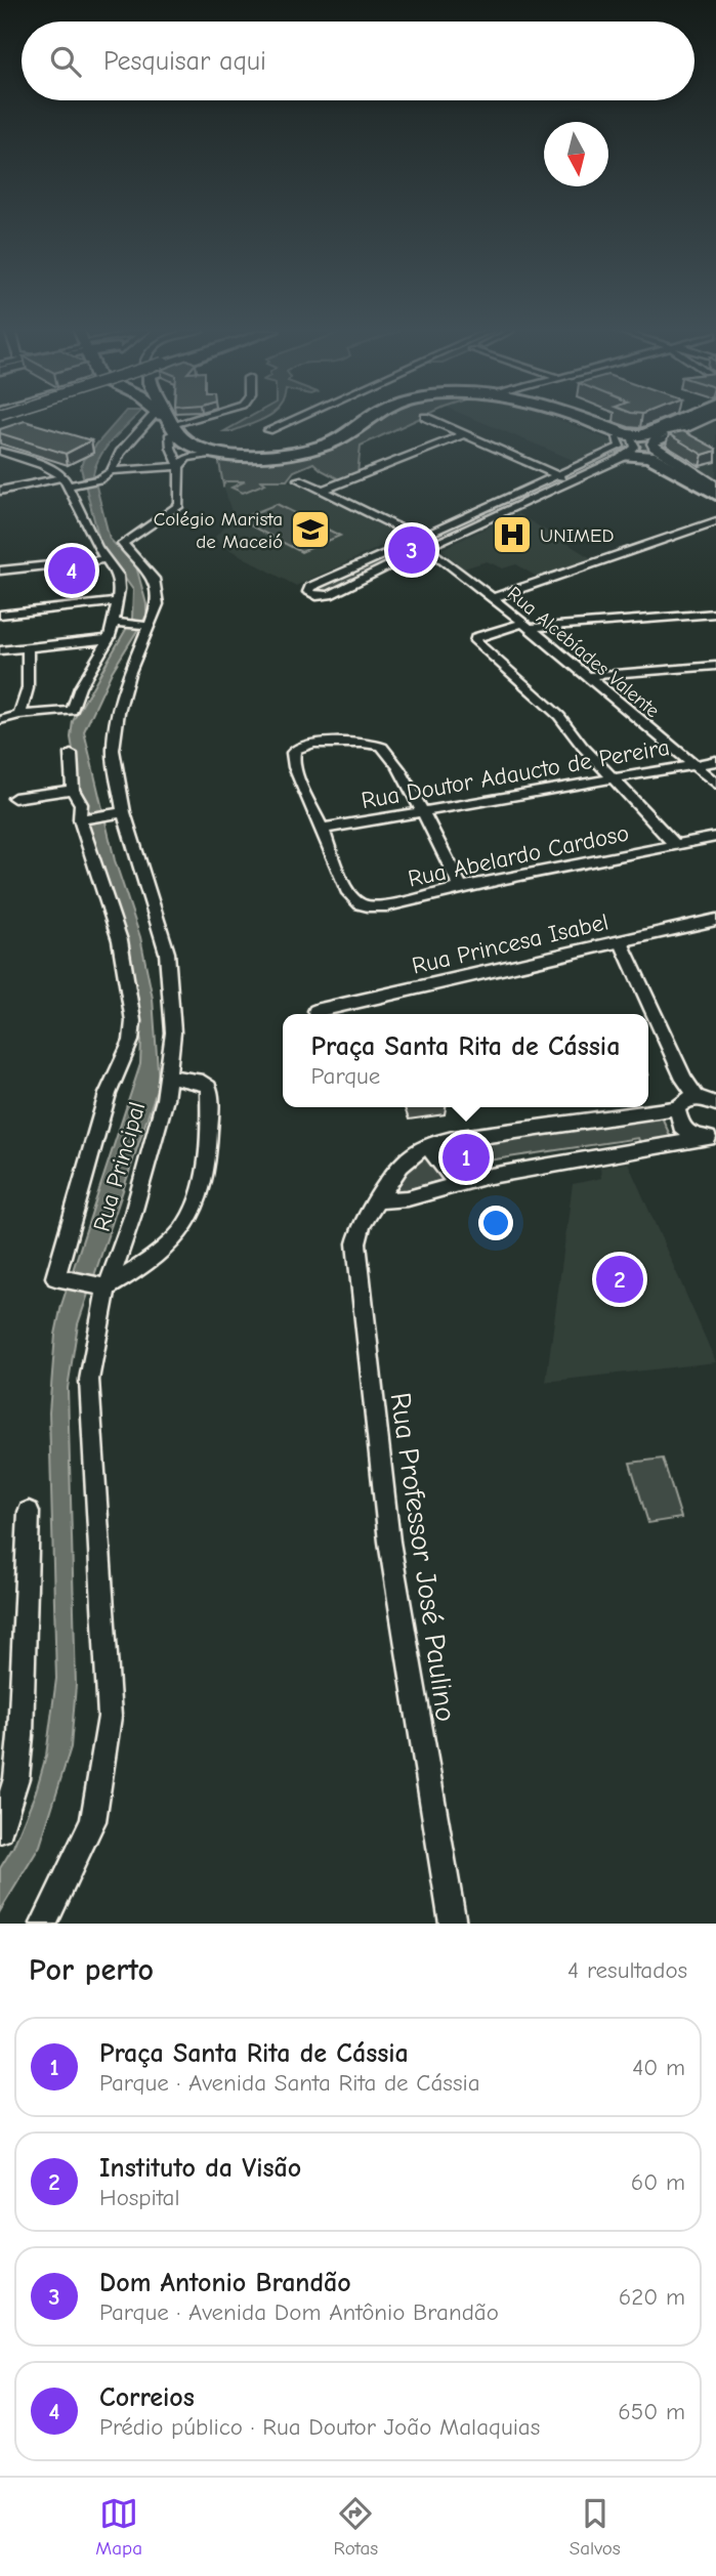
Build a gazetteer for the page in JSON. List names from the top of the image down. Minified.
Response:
{"streets":{"street":["Rua Alcebíades Valente","Rua Doutor Adaucto de Pereira","Rua Abelardo Cardoso","Rua Princesa Isabel","Rua Principal","Rua Professor José Paulino"]},"crossings":[["Rua Alcebíades Valente","Rua Doutor Adaucto de Pereira"],["Rua Doutor Adaucto de Pereira","Rua Abelardo Cardoso"]],"places":{"school or university":["Colégio Marista de Maceió"],"hospital":["UNIMED"]},"north":"bottom","page":{"search":"Pesquisar aqui","pins":["3","4","1","2"],"popup":["Praça Santa Rita de Cássia","Parque"],"heading":["Por perto","4 resultados"],"list":[{"mark":"1","name":"Praça Santa Rita de Cássia","note":"Parque · Avenida Santa Rita de Cássia","value":"40 m"},{"mark":"2","name":"Instituto da Visão","note":"Hospital","value":"60 m"},{"mark":"3","name":"Dom Antonio Brandão","note":"Parque · Avenida Dom Antônio Brandão","value":"620 m"},{"mark":"4","name":"Correios","note":"Prédio público · Rua Doutor João Malaquias","value":"650 m"}],"nav":["Mapa","Rotas","Salvos"]}}
